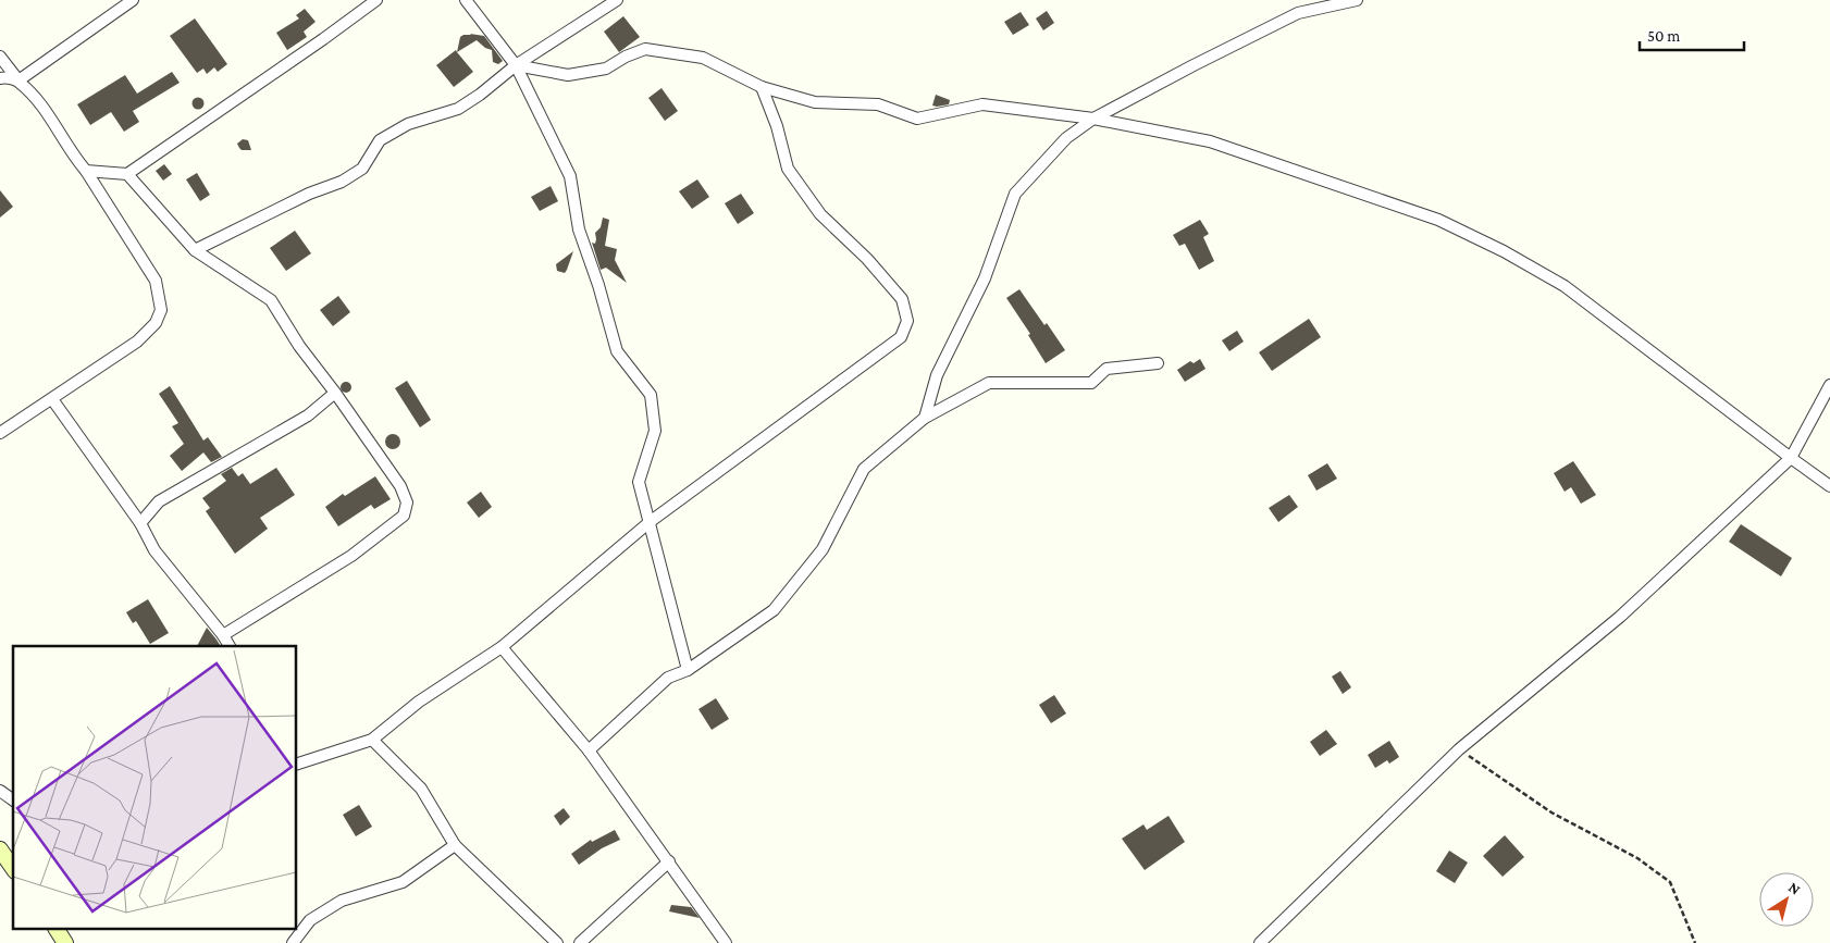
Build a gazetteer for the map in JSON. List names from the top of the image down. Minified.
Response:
{"scale_bar":"50 m","north":"top right"}
